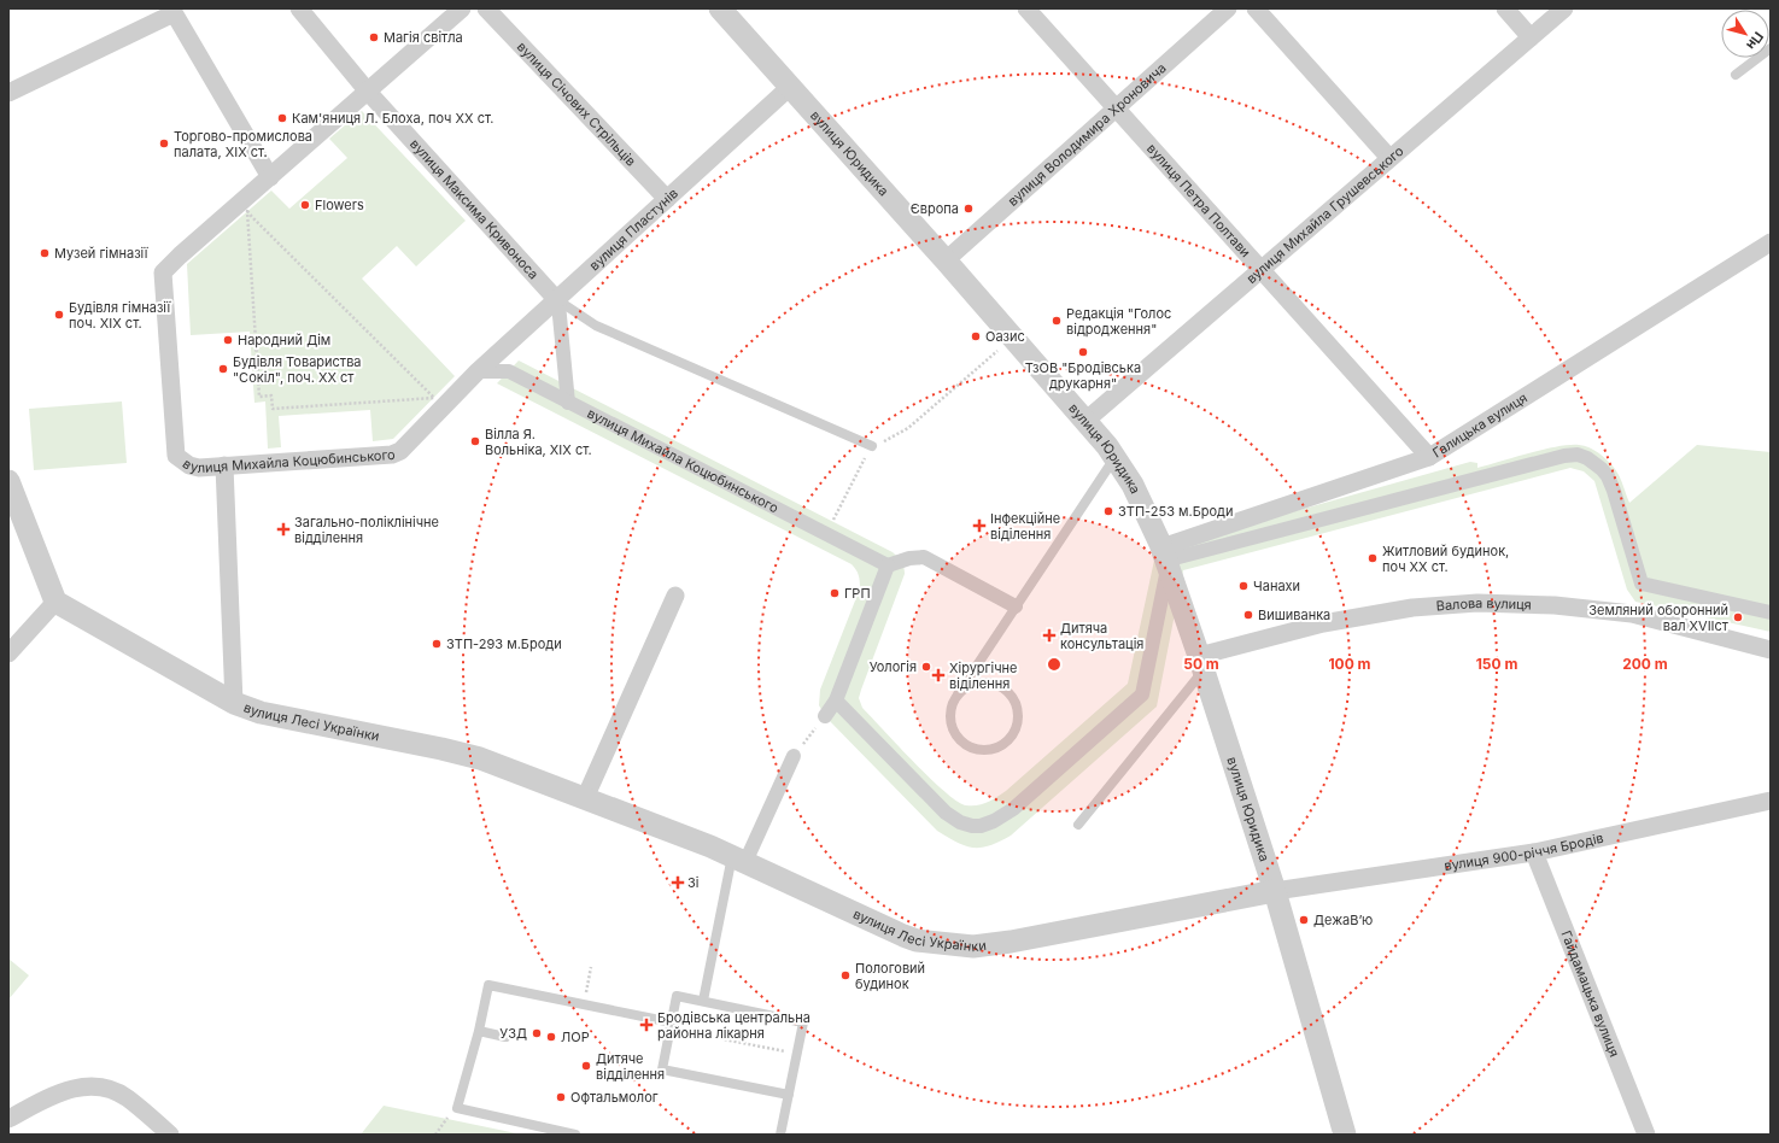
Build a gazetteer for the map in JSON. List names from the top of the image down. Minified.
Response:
{"streets":{"street":["вулиця Січових Стрільців","вулиця Володимира Хроновича","вулиця Юридика","вулиця Петра Полтави","вулиця Максима Кривоноса","вулиця Михайла Грушевського","вулиця Пластунів","Галицька вулиця","вулиця Михайла Коцюбинського","Валова вулиця","вулиця Лесі Українки","вулиця 900-річчя Бродів","Гайдамацька вулиця"]},"crossings":[["вулиця Січових Стрільців","вулиця Пластунів"],["вулиця Володимира Хроновича","вулиця Юридика"],["вулиця Володимира Хроновича","вулиця Петра Полтави"],["вулиця Юридика","вулиця Михайла Грушевського"],["вулиця Юридика","вулиця Пластунів"],["вулиця Юридика","Галицька вулиця"],["вулиця Юридика","Валова вулиця"],["вулиця Юридика","вулиця Лесі Українки"],["вулиця Юридика","вулиця 900-річчя Бродів"],["вулиця Петра Полтави","вулиця Михайла Грушевського"],["вулиця Петра Полтави","Галицька вулиця"],["вулиця Максима Кривоноса","вулиця Пластунів"],["вулиця Пластунів","вулиця Михайла Коцюбинського"],["вулиця Лесі Українки","вулиця 900-річчя Бродів"],["вулиця 900-річчя Бродів","Гайдамацька вулиця"]],"places":{"other":["Магія світла","Кам'яниця Л. Блоха, поч XX ст.","Торгово-промислова палата, XIX ст.","Flowers","Європа","Музей гімназії","Будівля гімназії поч. XIX ст.","Редакція \"Голос відродження\"","Оазис","Народний Дім","ТзОВ \"Бродівська друкарня\"","Будівля Товариства \"Сокіл\", поч. ХХ ст","Вілла Я. Вольніка, XIX ст.","ЗТП-253 м.Броди","Житловий будинок, поч XX ст.","Чанахи","ГРП","Вишиванка","Земляний оборонний вал XVIIст","ЗТП-293 м.Броди","Уологія","ДежаВ’ю","Пологовий будинок","УЗД","ЛОР","Дитяче відділення","Офтальмолог"],"health":["Інфекційне віділення","Загально-поліклінічне відділення","Дитяча консультація","Хірургічне віділення","3і","Бродівська центральна районна лікарня"]},"north":"bottom right","rings":["50 m","100 m","150 m","200 m"]}
